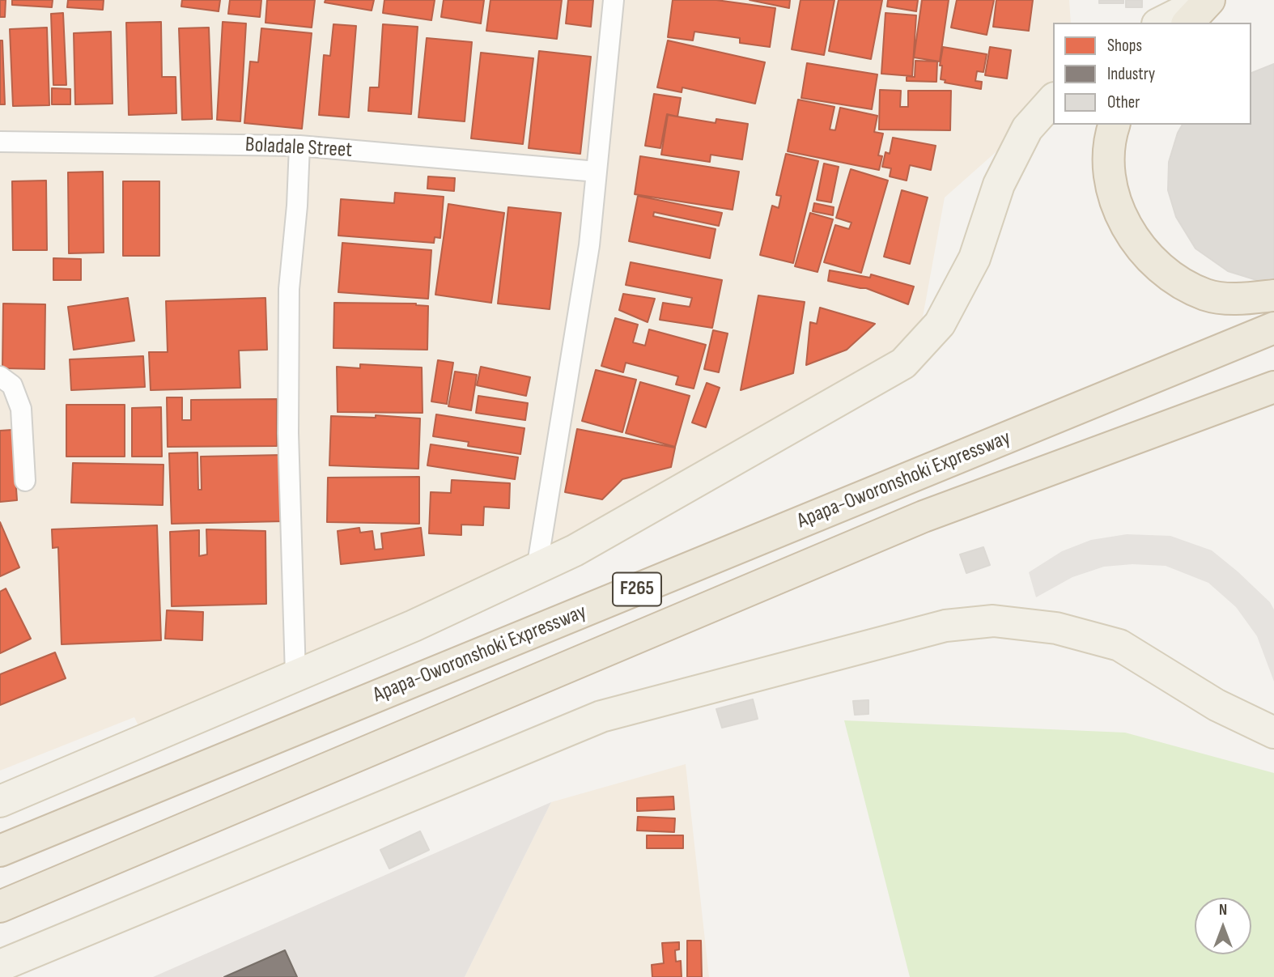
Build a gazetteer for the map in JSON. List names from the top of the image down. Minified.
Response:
{"streets":{"highway":["Apapa-Oworonshoki Expressway","F265"],"street":["Boladale Street"]},"legend":["Shops","Industry","Other"],"north":"top"}
